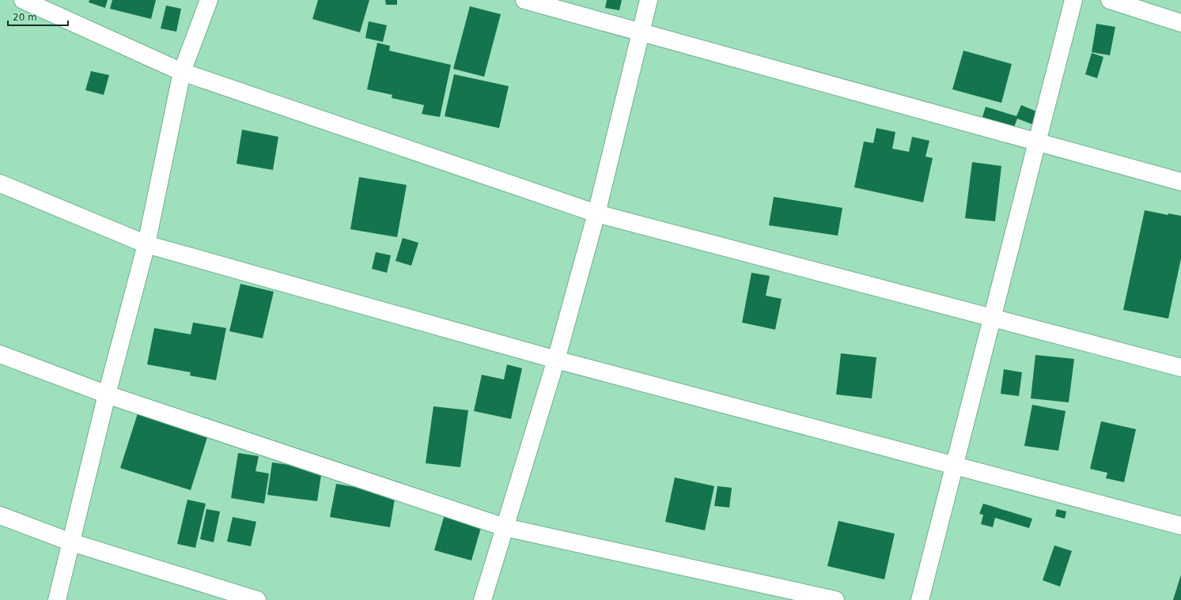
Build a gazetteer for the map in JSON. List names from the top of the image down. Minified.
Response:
{"scale_bar":"20 m"}
